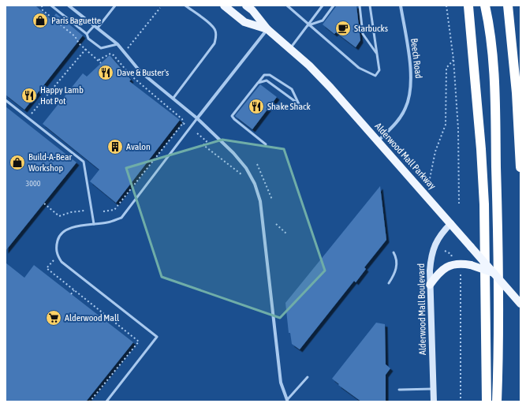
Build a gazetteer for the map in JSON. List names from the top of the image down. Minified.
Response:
{"streets":{"main road":["Alderwood Mall Parkway","Alderwood Mall Boulevard"],"street":["Beech Road"]},"crossings":[["Beech Road","Alderwood Mall Parkway"],["Alderwood Mall Parkway","Alderwood Mall Boulevard"]],"places":{"shop":["Paris Baguette","Build-A-Bear Workshop"],"cafe":["Starbucks"],"restaurant":["Dave & Buster's","Happy Lamb Hot Pot","Shake Shack"],"building":["Avalon"],"supermarket":["Alderwood Mall"]},"house_numbers":["3000"]}
